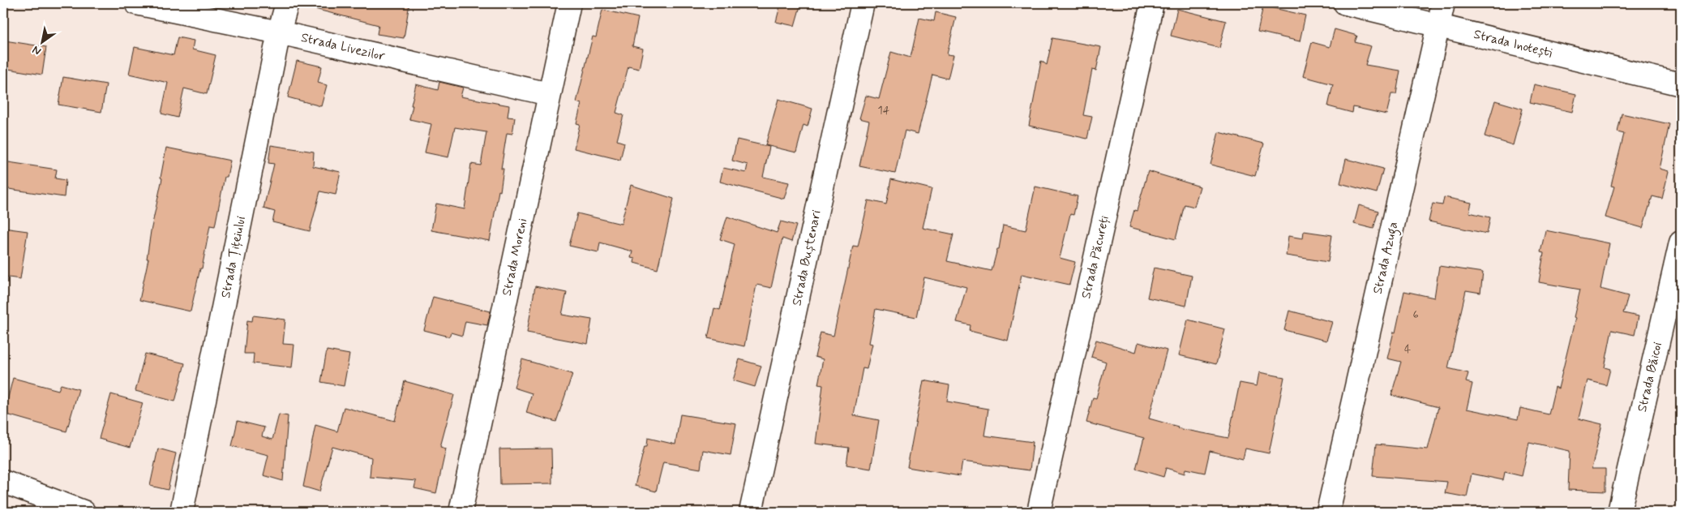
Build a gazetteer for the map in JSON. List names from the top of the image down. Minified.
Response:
{"streets":{"street":["Strada Inotești","Strada Livezilor","Strada Țițeiului","Strada Moreni","Strada Păcureți","Strada Buștenari","Strada Azuga","Strada Băicoi"]},"crossings":[["Strada Inotești","Strada Azuga"],["Strada Livezilor","Strada Țițeiului"],["Strada Livezilor","Strada Moreni"]],"house_numbers":["14","6","4"],"north":"bottom left"}
